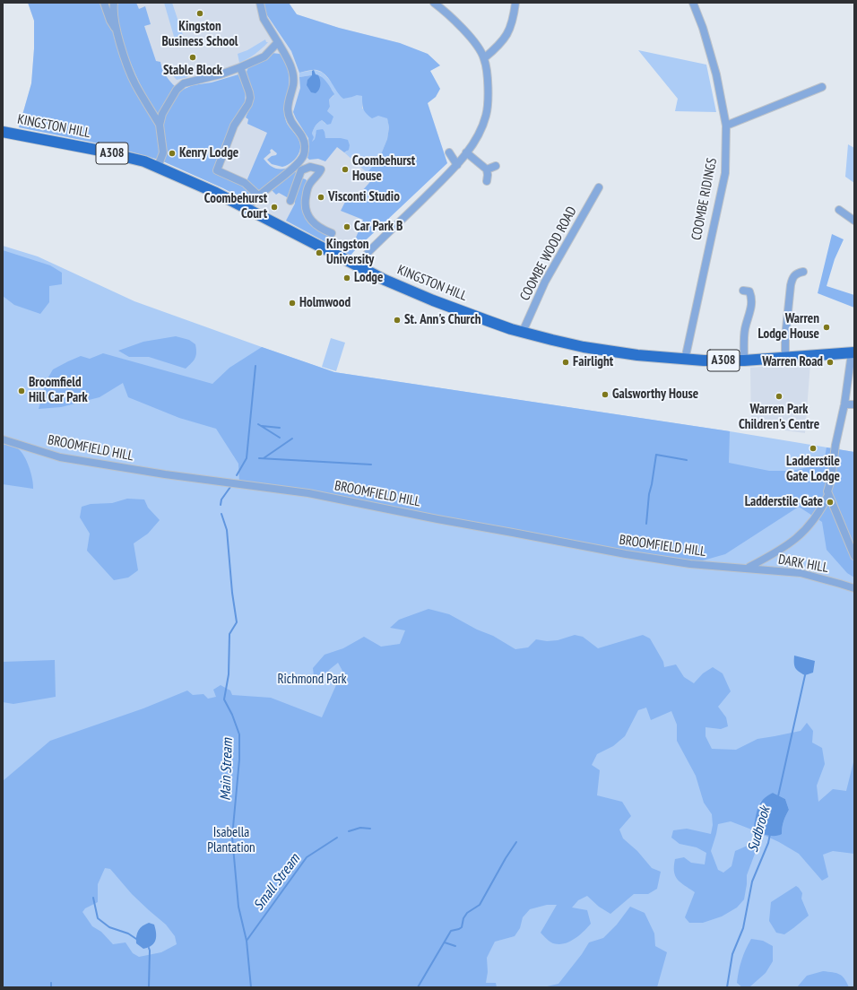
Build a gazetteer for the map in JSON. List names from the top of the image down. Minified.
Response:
{"streets":{"main road":["KINGSTON HILL","A308"],"street":["COOMBE RIDINGS","COOMBE WOOD ROAD","BROOMFIELD HILL","DARK HILL"]},"crossings":[["KINGSTON HILL","COOMBE RIDINGS"],["KINGSTON HILL","COOMBE WOOD ROAD"],["BROOMFIELD HILL","DARK HILL"]],"water":["Main Stream","Sudbrook","Small Stream"],"parks":["Richmond Park","Isabella Plantation"],"places":["Kingston Business School","Stable Block","Kenry Lodge","Coombehurst House","Visconti Studio","Coombehurst Court","Car Park B","Kingston University","Lodge","Holmwood","St. Ann's Church","Warren Lodge House","Fairlight","Warren Road","Broomfield Hill Car Park","Galsworthy House","Warren Park Children's Centre","Ladderstile Gate Lodge","Ladderstile Gate"]}
